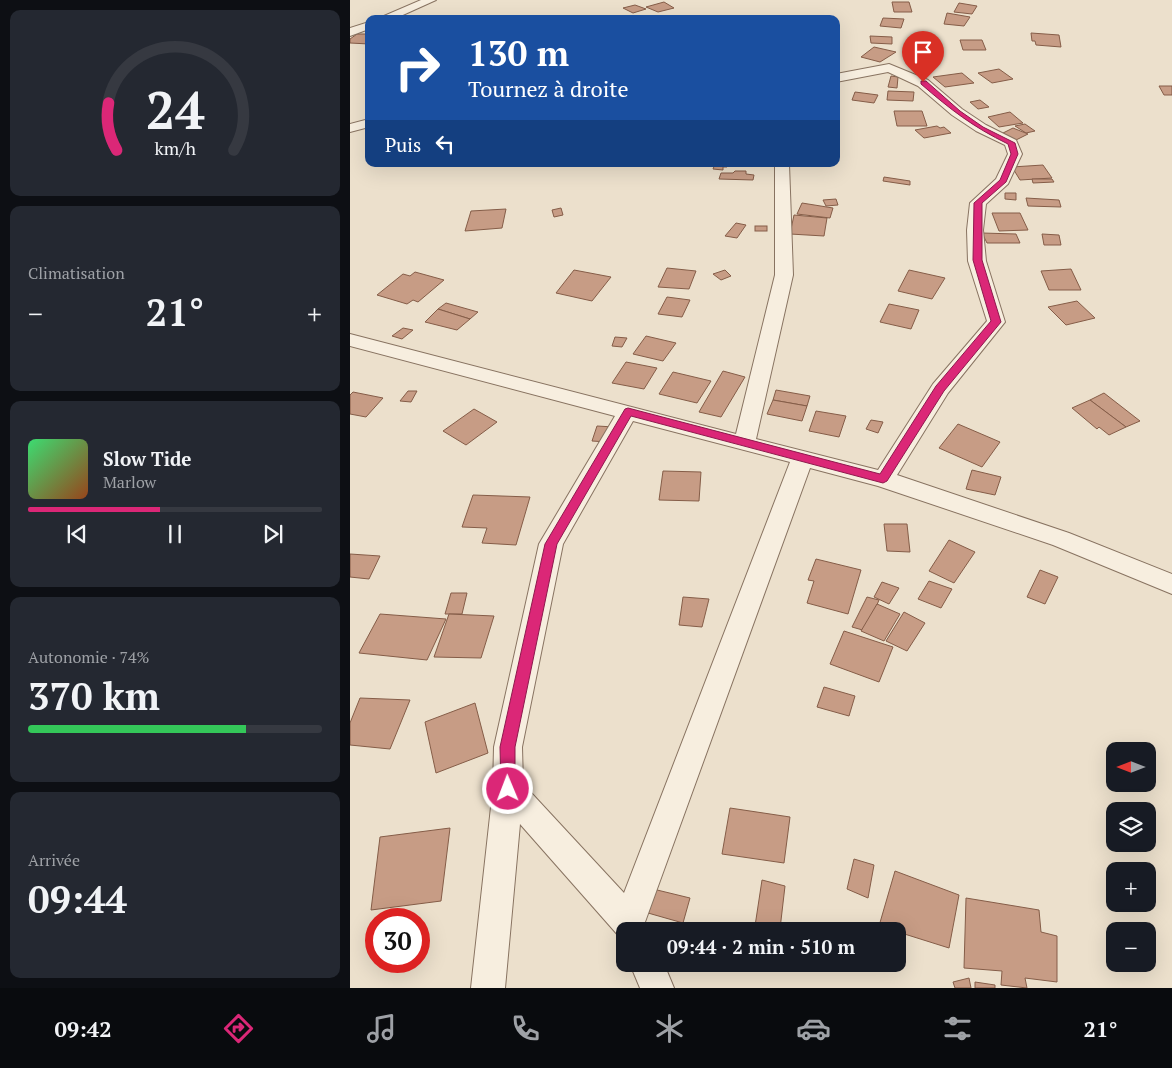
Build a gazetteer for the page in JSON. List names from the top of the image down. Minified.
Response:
{"north":"left","page":{"turn":["130 m","Tournez à droite"],"then":"Puis","tile":["Climatisation",["Autonomie · 74%","370 km"],["Arrivée","09:44"]],"heat":["−","21°","+"],"song":["Slow Tide","Marlow"],"map_buttons":["+","−"],"limit":"30","trip":"09:44 · 2 min · 510 m","tabs":["09:42","21°"],"gauge":["24","km/h"]}}
